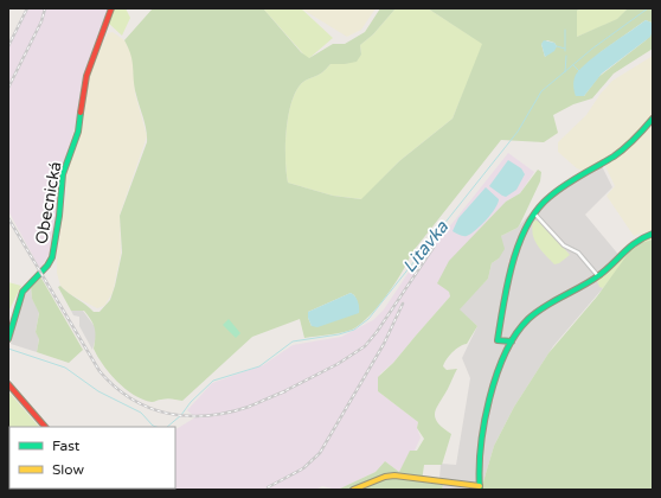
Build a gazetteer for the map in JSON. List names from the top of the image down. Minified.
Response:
{"streets":{"street":["Obecnická"]},"water":["Litavka"],"legend":["Fast","Slow"]}
